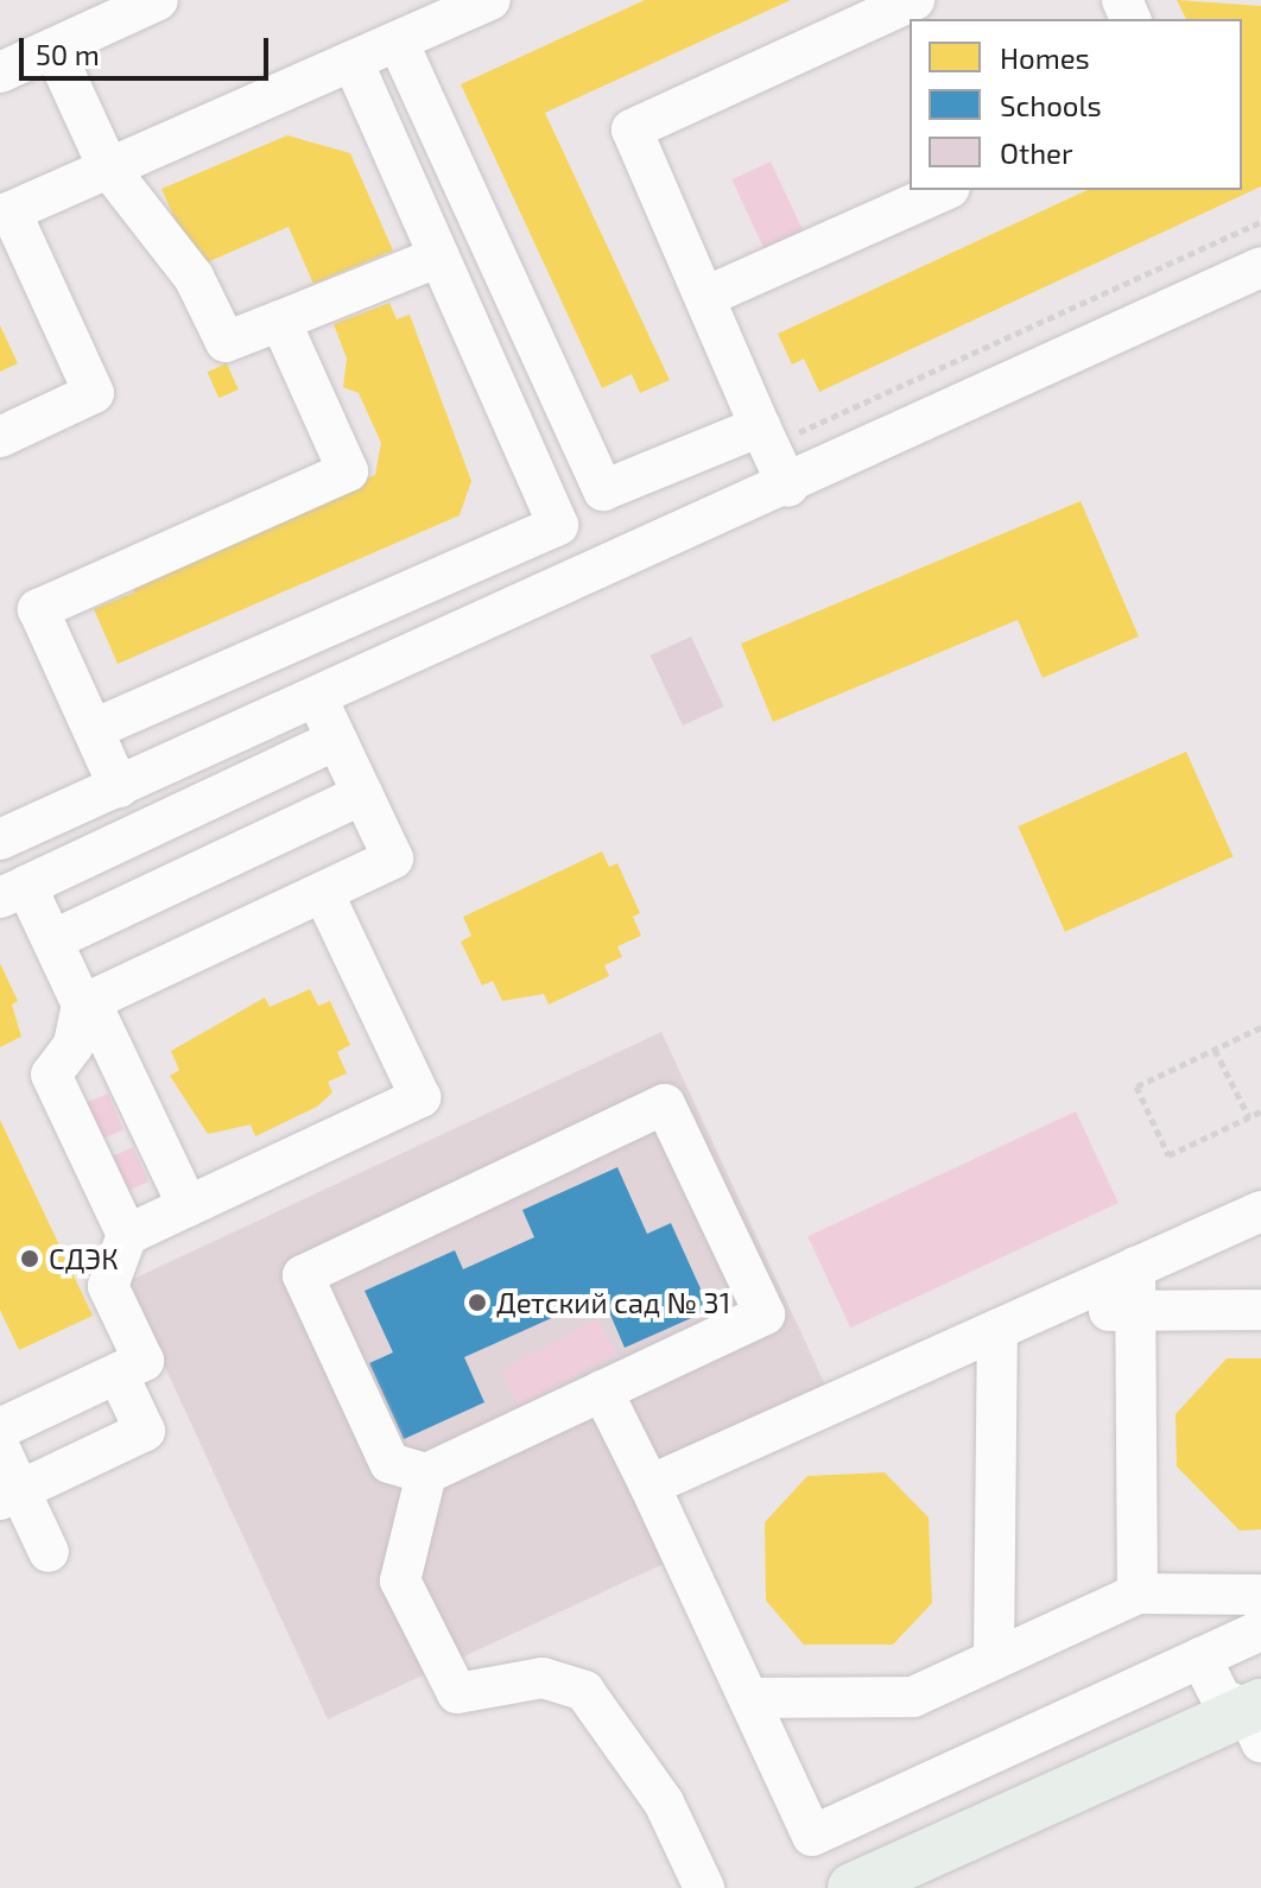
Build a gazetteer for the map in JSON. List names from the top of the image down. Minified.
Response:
{"places":["СДЭК","Детский сад № 31"],"legend":["Homes","Schools","Other"],"scale_bar":"50 m"}
